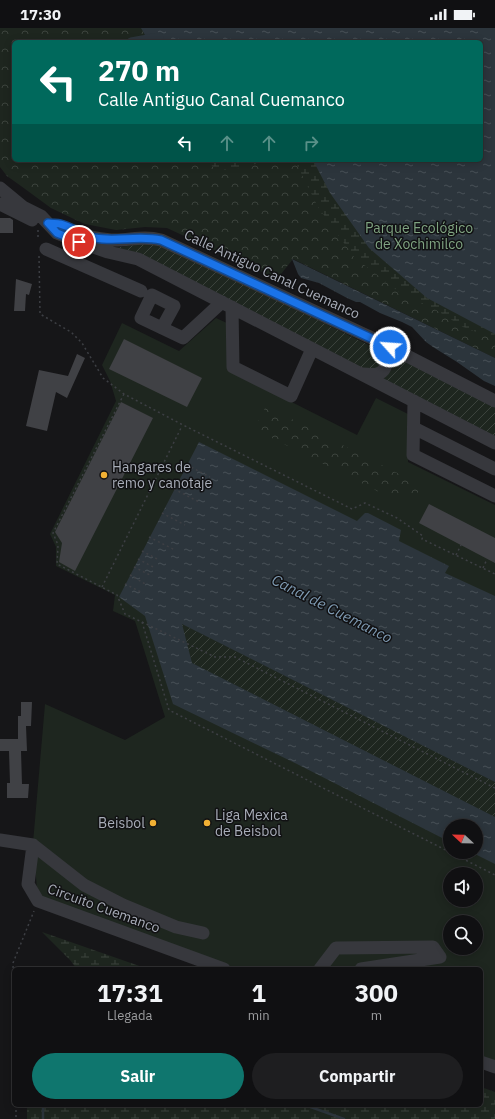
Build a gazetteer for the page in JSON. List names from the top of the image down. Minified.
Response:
{"streets":{"street":["Calle Antiguo Canal Cuemanco","Circuito Cuemanco"]},"water":["Canal de Cuemanco"],"parks":["Parque Ecológico de Xochimilco"],"places":["Hangares de remo y canotaje","Beisbol","Liga Mexica de Beisbol"],"north":"left","page":{"status":"17:30","turn":["270 m","Calle Antiguo Canal Cuemanco"],"eta":["17:31","Llegada","1","min","300","m"],"buttons":["Salir","Compartir"]}}
